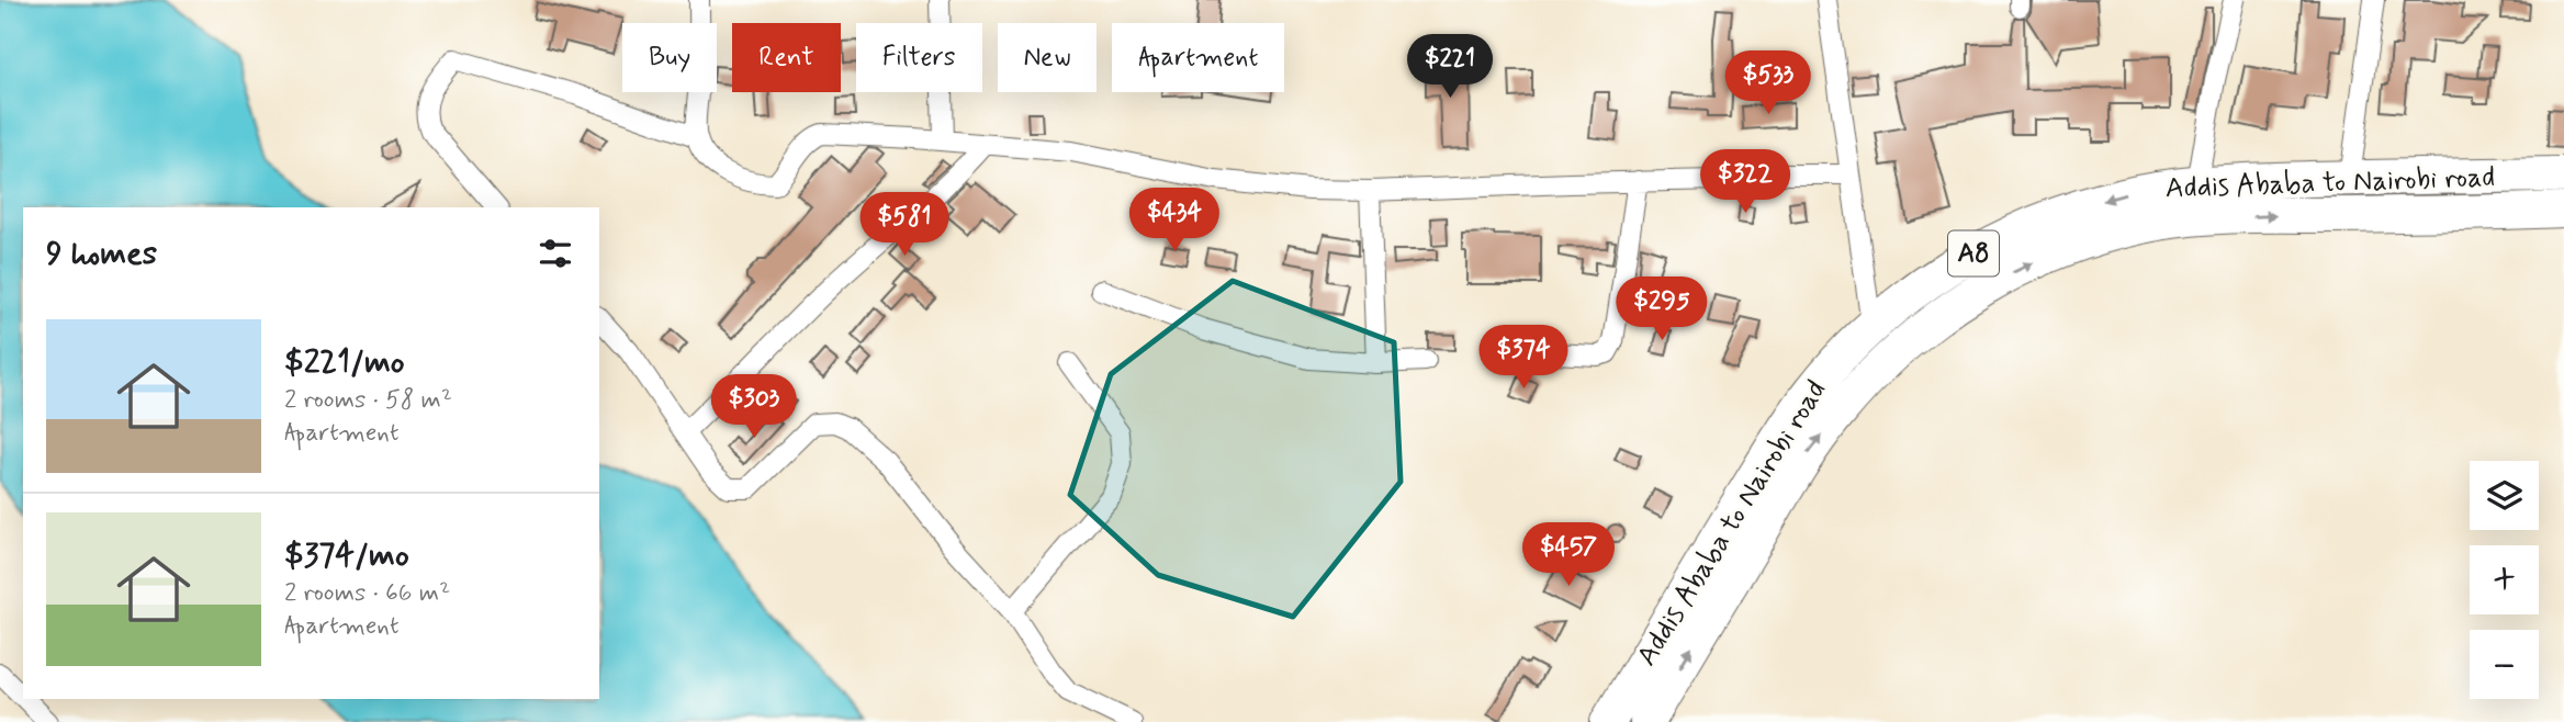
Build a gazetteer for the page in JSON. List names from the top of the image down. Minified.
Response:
{"streets":{"highway":["Addis Ababa to Nairobi road","A8"]},"page":{"chip":["Buy","Rent","Filters","New","Apartment"],"price":["$221","$533","$322","$434","$581","$295","$374","$303","$457"],"heading":"9 homes","list":[{"name":"$221/mo","note":"2 rooms · 58 m² · Apartment"},{"name":"$374/mo","note":"2 rooms · 66 m² · Apartment"}],"map_buttons":["+","−"]}}
